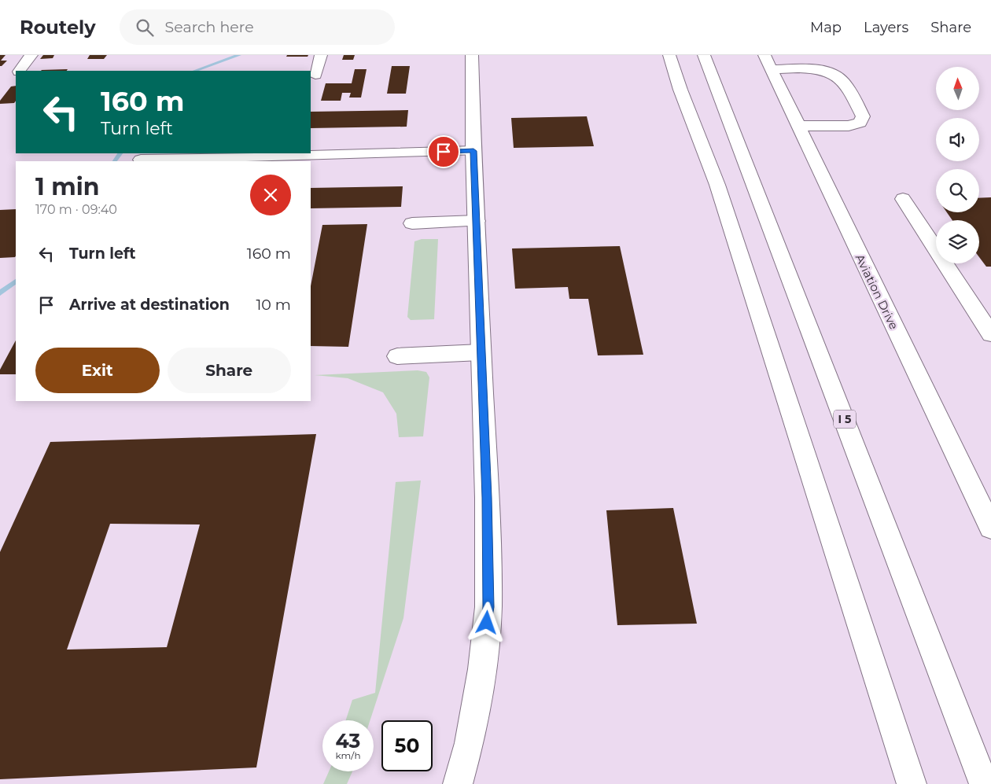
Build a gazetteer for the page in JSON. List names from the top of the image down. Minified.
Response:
{"streets":{"main road":["Aviation Drive","I 5"]},"north":"top","page":{"header":"Routely","search":"Search here","nav":["Map","Layers","Share"],"turn":["160 m","Turn left"],"heading":["1 min","170 m · 09:40"],"list":[{"name":"Turn left","value":"160 m"},{"name":"Arrive at destination","value":"10 m"}],"buttons":["Exit","Share"],"speed":"43 km/h","limit":"50"}}
